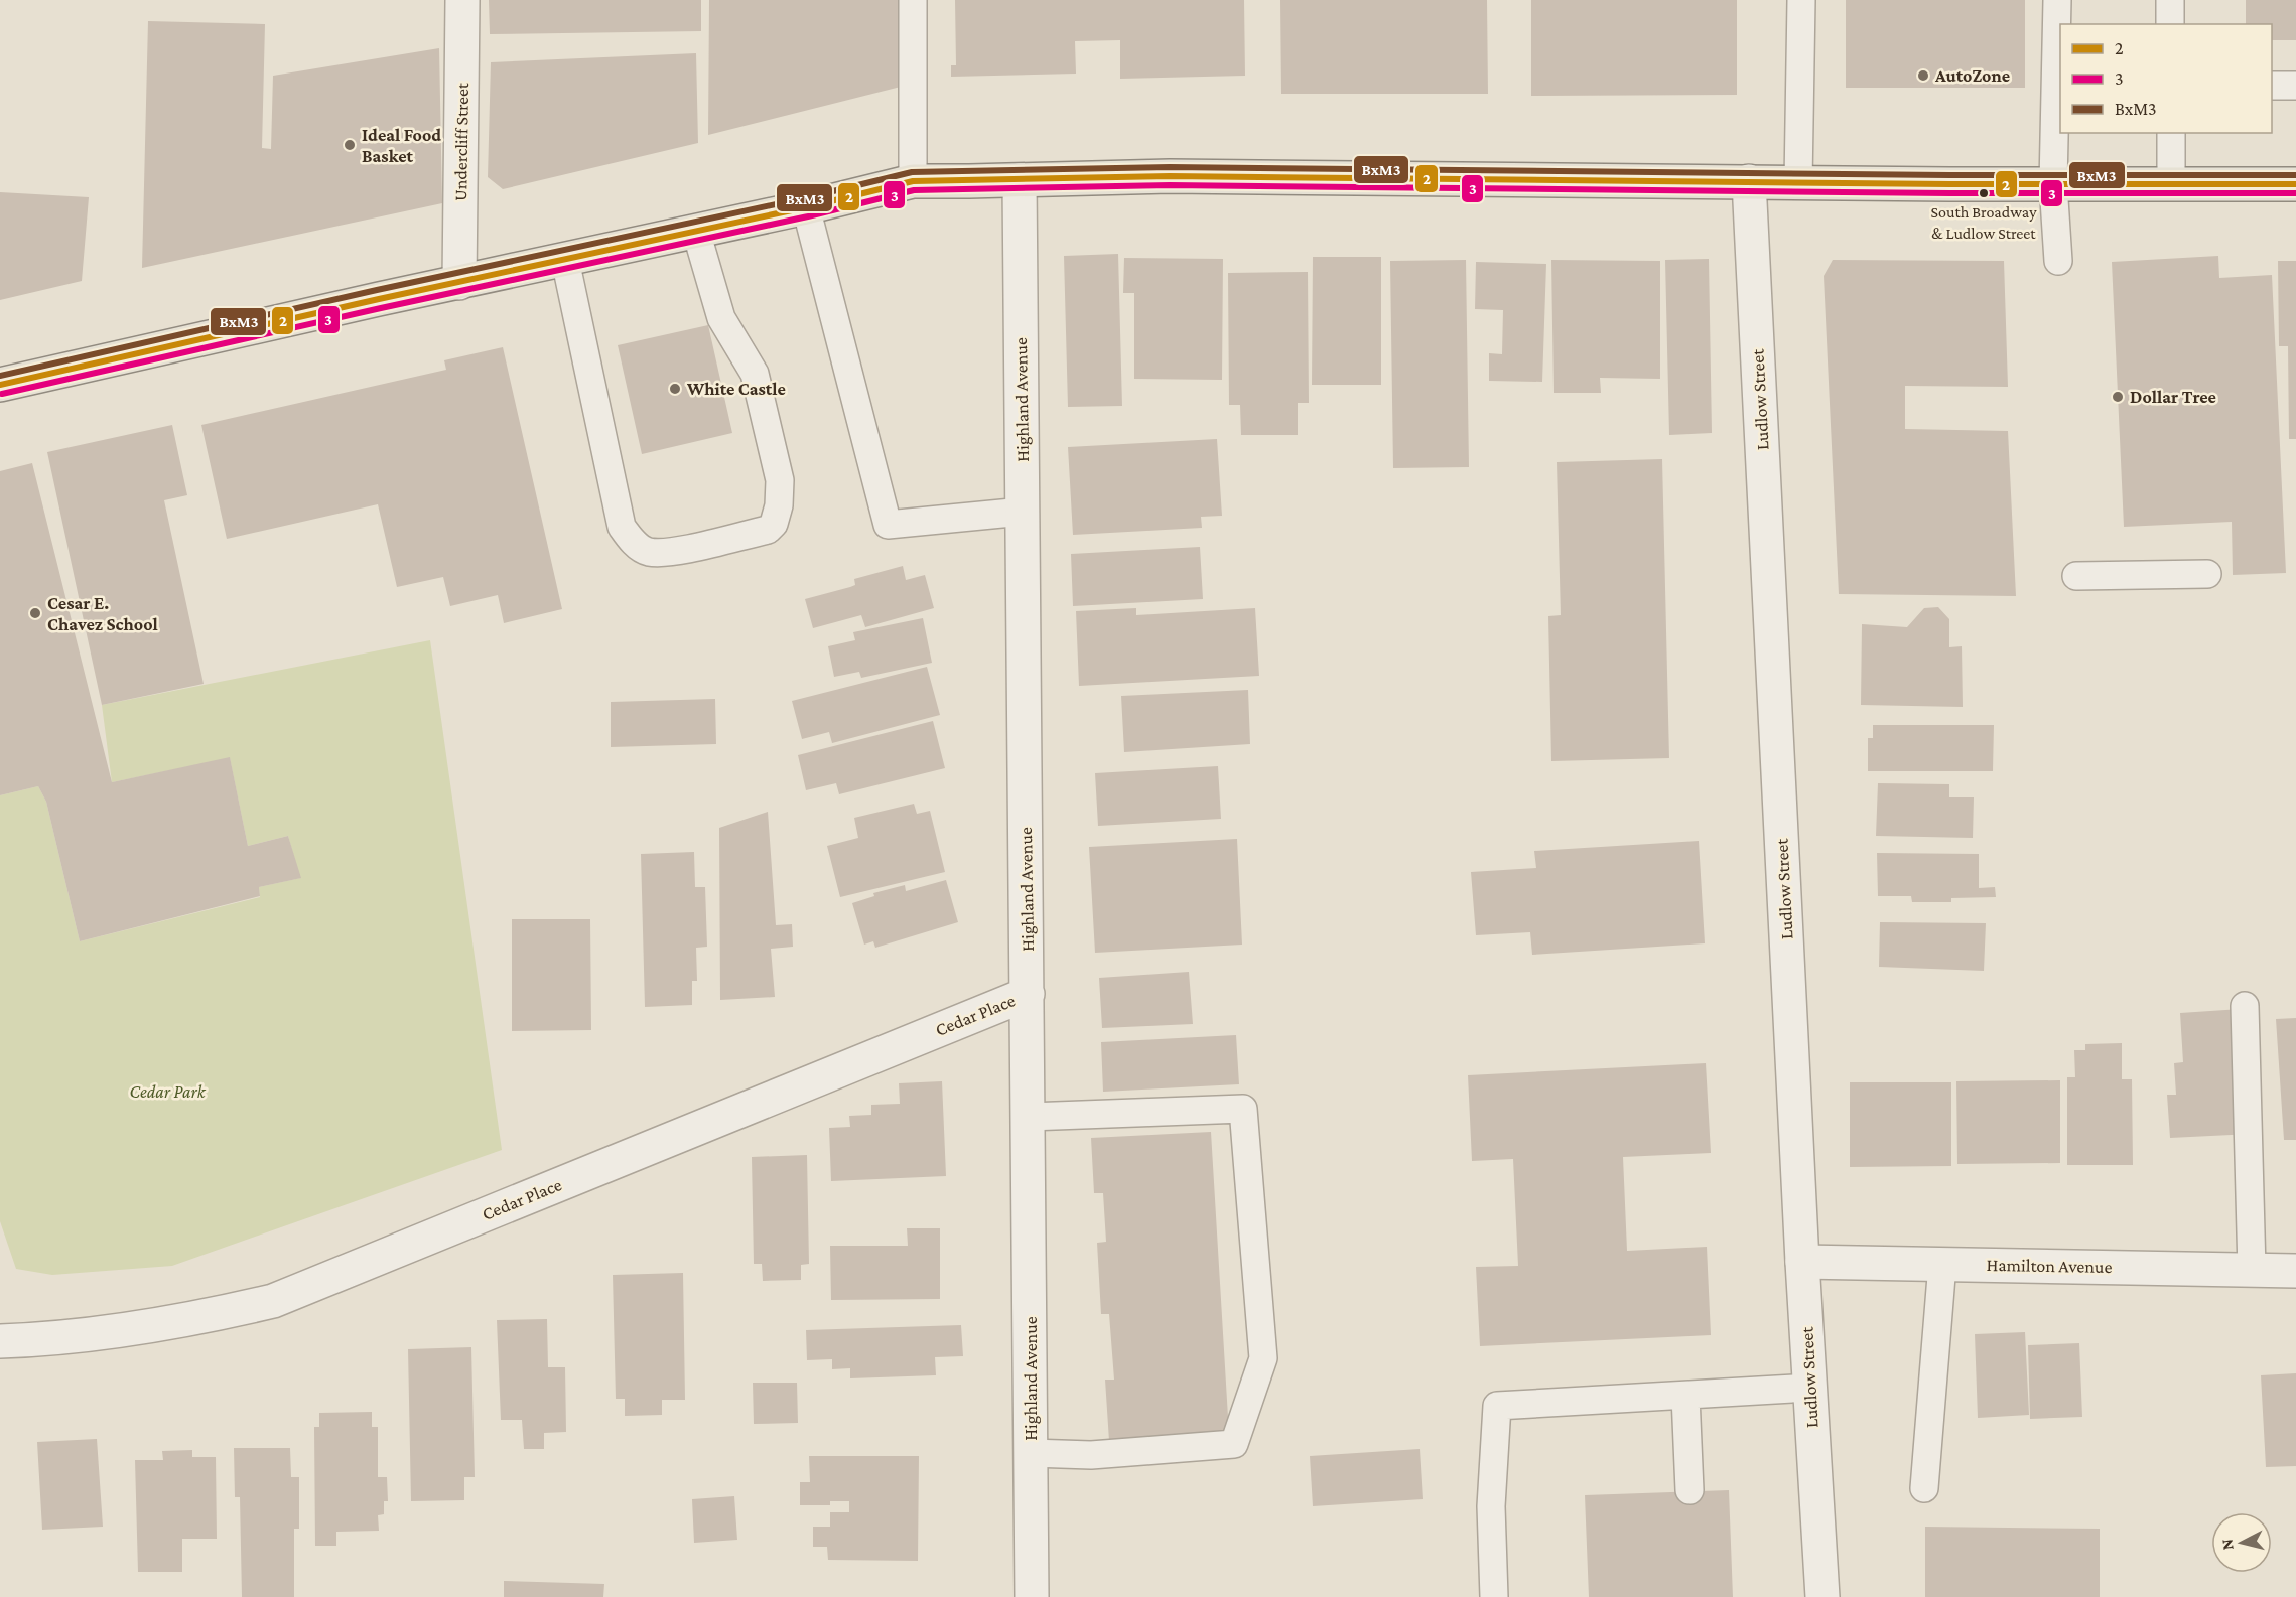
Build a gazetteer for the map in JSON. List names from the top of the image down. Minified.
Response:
{"streets":{"street":["Undercliff Street","Highland Avenue","Ludlow Street","Cedar Place","Hamilton Avenue"]},"crossings":[["Highland Avenue","Cedar Place"],["Ludlow Street","Hamilton Avenue"]],"parks":["Cedar Park"],"places":["AutoZone","Ideal Food Basket","South Broadway & Ludlow Street","White Castle","Dollar Tree","Cesar E. Chavez School"],"lines":["transit line BxM3","transit line 2","transit line 3"],"legend":["2","3","BxM3"],"north":"left"}
